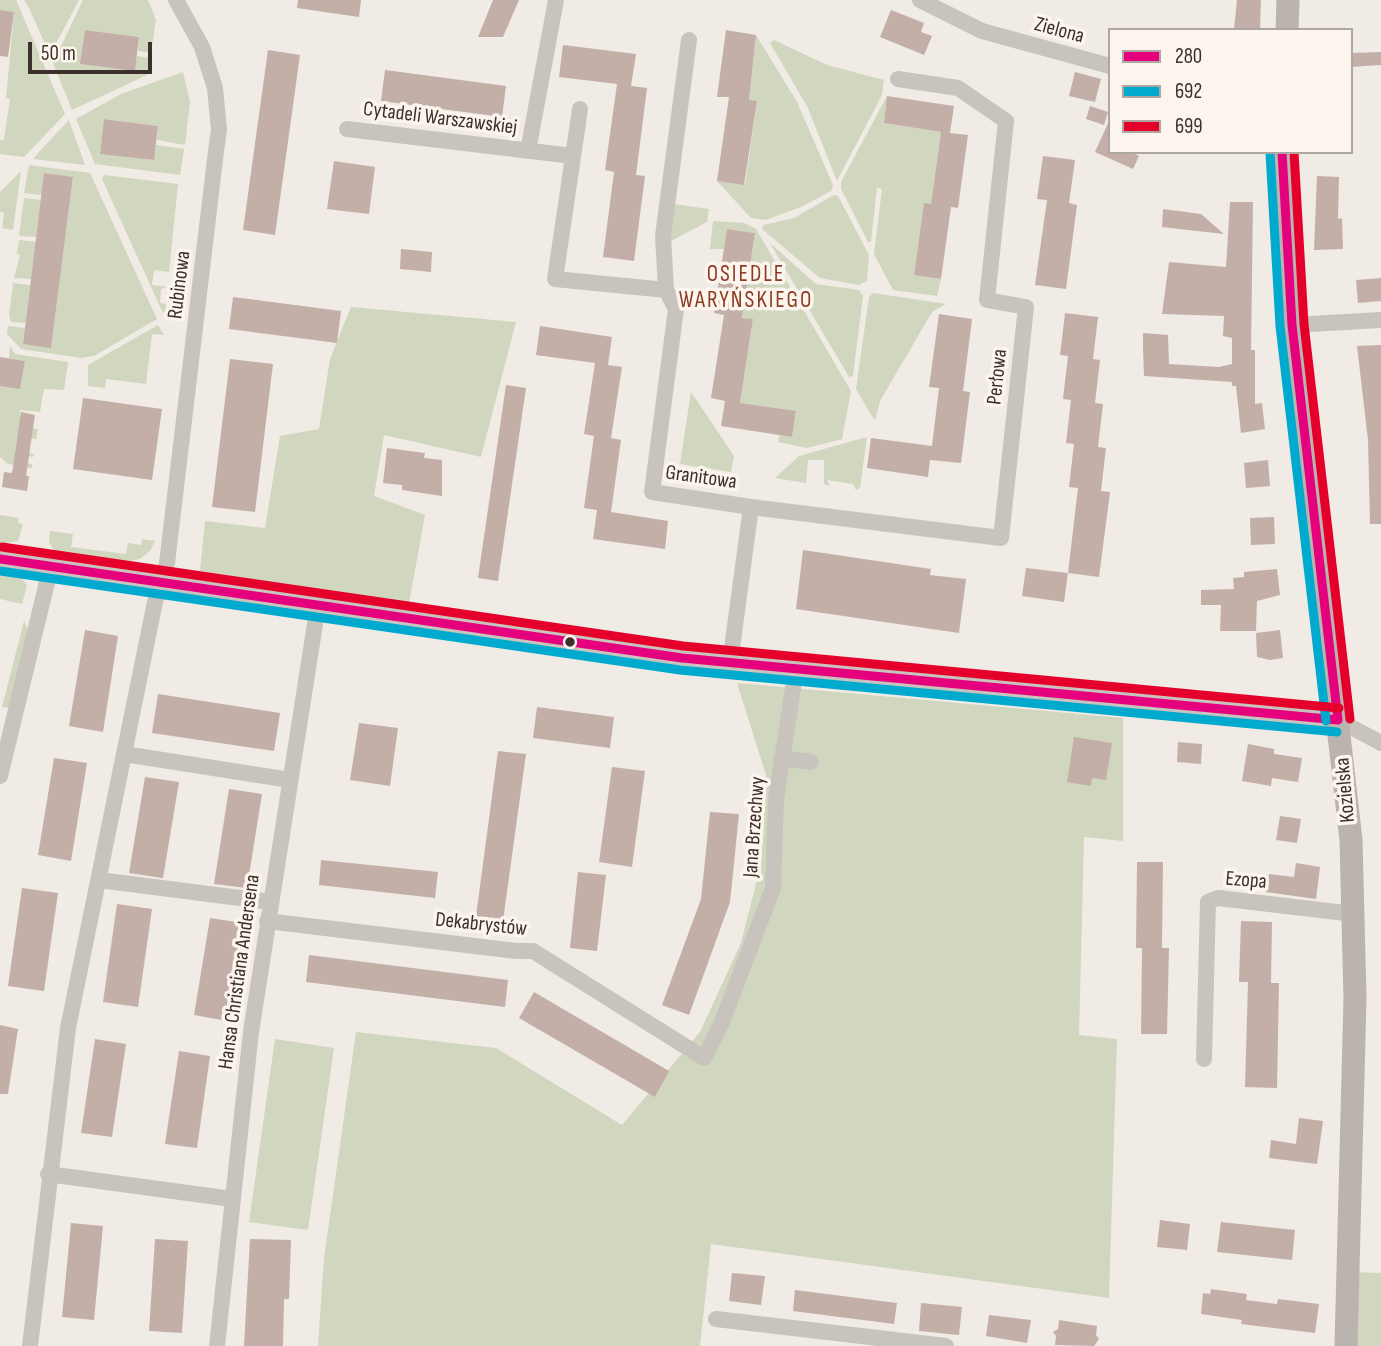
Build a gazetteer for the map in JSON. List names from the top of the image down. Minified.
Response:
{"streets":{"street":["Zielona","Cytadeli Warszawskiej","Rubinowa","Perłowa","Granitowa","Kozielska","Jana Brzechwy","Ezopa","Dekabrystów","Hansa Christiana Andersena"]},"crossings":[["Perłowa","Granitowa"],["Kozielska","Ezopa"],["Jana Brzechwy","Dekabrystów"],["Dekabrystów","Hansa Christiana Andersena"]],"districts":["OSIEDLE WARYŃSKIEGO"],"lines":["transit line 280","transit line 692","transit line 699"],"legend":["280","692","699"],"scale_bar":"50 m"}
